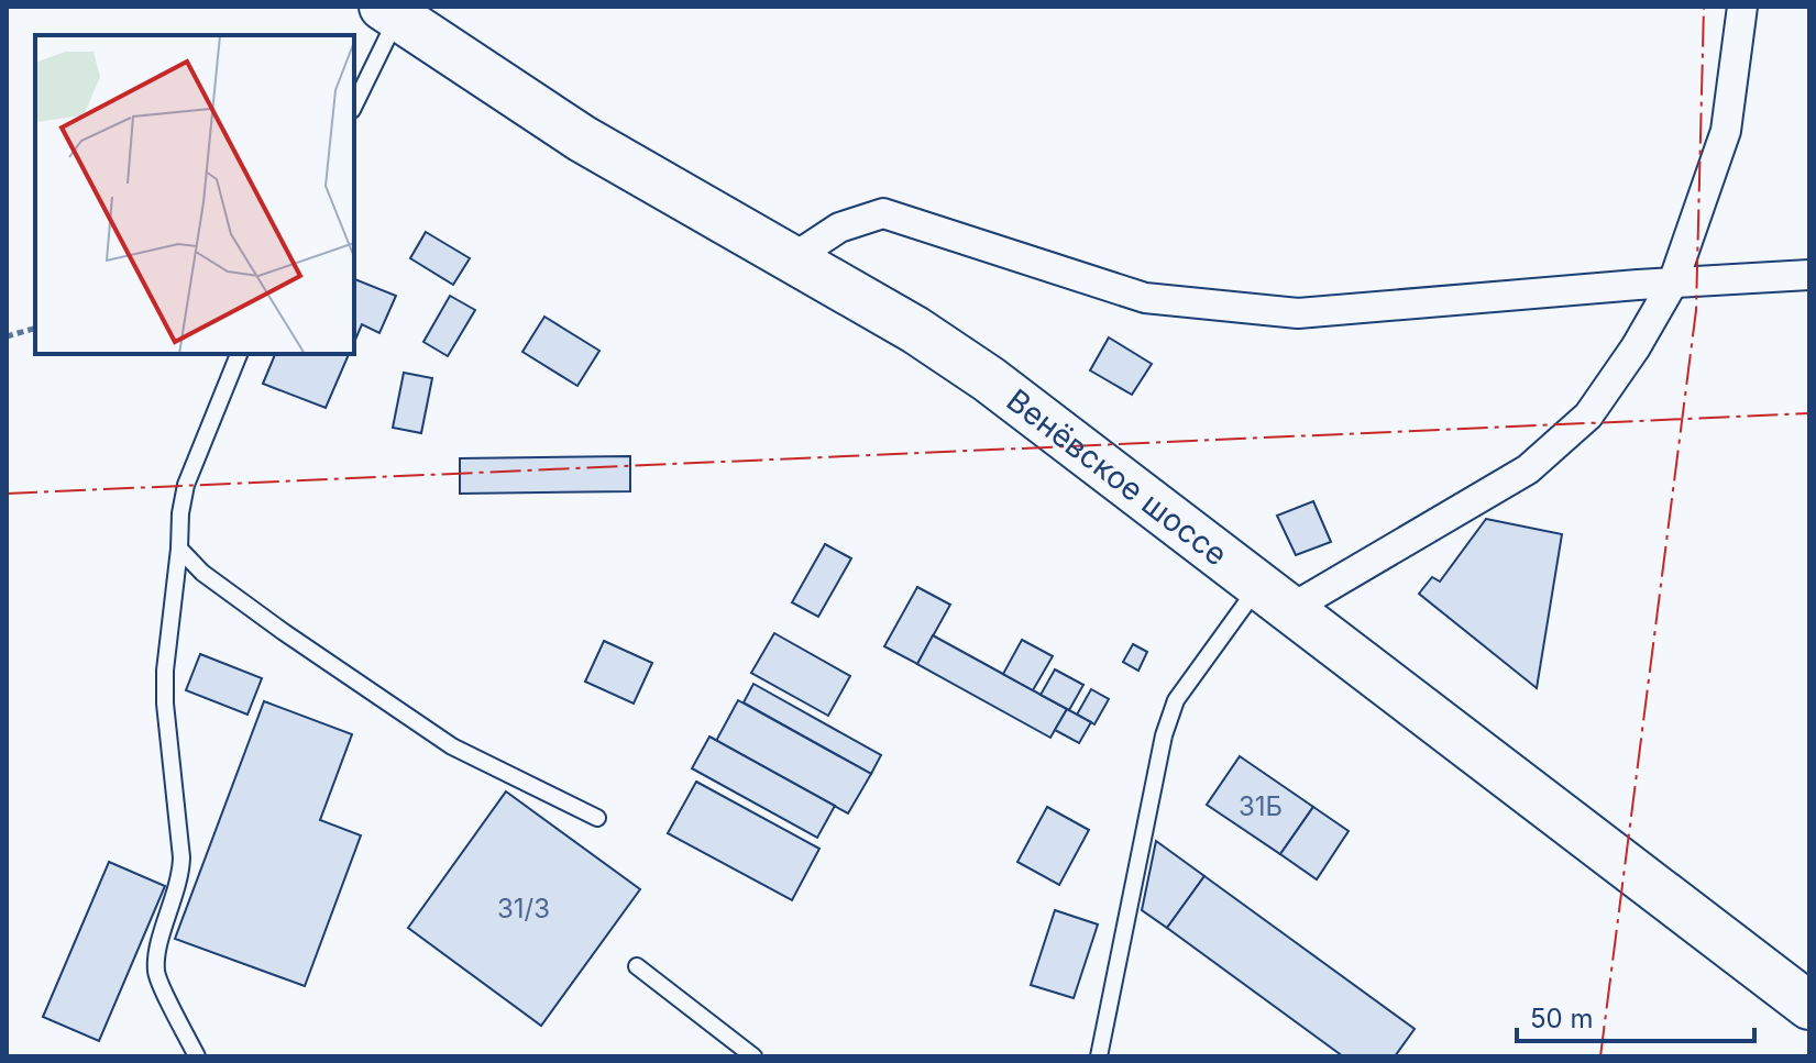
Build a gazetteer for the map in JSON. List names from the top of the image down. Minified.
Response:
{"streets":{"main road":["Венёвское шоссе"]},"house_numbers":["31Б","31/3"],"scale_bar":"50 m"}
